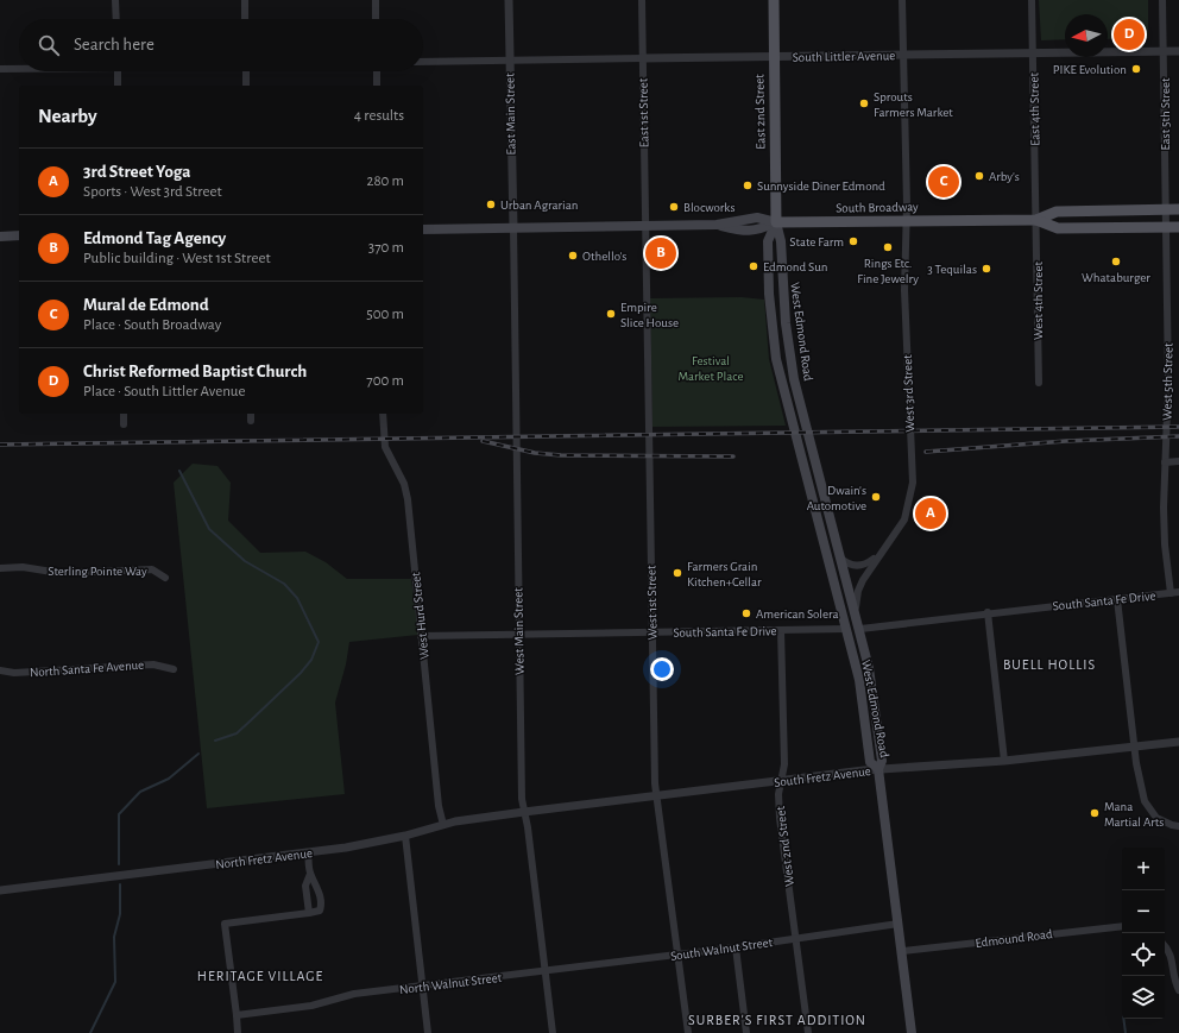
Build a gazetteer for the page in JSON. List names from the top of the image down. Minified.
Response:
{"streets":{"main road":["East 2nd Street","South Broadway","West Edmond Road"],"street":["South Littler Avenue","East 4th Street","East 1st Street","East Main Street","East 5th Street","West 4th Street","West 5th Street","West 3rd Street","Sterling Pointe Way","South Santa Fe Drive","West 1st Street","West Hurd Street","West Main Street","North Santa Fe Avenue","South Fretz Avenue","West 2nd Street","North Fretz Avenue","Edmound Road","South Walnut Street","North Walnut Street"]},"crossings":[["South Littler Avenue","East 4th Street"],["South Littler Avenue","East 2nd Street"],["South Littler Avenue","East 1st Street"],["South Littler Avenue","East Main Street"],["South Littler Avenue","East 5th Street"],["South Littler Avenue","West 3rd Street"],["East 4th Street","South Broadway"],["East 4th Street","West 4th Street"],["East 2nd Street","South Broadway"],["East 2nd Street","West Edmond Road"],["East 1st Street","South Broadway"],["East 1st Street","West 1st Street"],["East Main Street","South Broadway"],["East Main Street","West Main Street"],["East 5th Street","South Broadway"],["East 5th Street","West 5th Street"],["South Broadway","West 4th Street"],["South Broadway","West Edmond Road"],["South Broadway","West 5th Street"],["South Broadway","West 3rd Street"],["South Broadway","West 1st Street"],["South Broadway","West Main Street"],["West Edmond Road","West 3rd Street"],["West Edmond Road","South Santa Fe Drive"],["West Edmond Road","South Fretz Avenue"],["West Edmond Road","Edmound Road"],["West Edmond Road","South Walnut Street"],["West 5th Street","South Santa Fe Drive"],["South Santa Fe Drive","West 1st Street"],["South Santa Fe Drive","West Main Street"],["South Santa Fe Drive","West 2nd Street"],["West 1st Street","South Fretz Avenue"],["West 1st Street","South Walnut Street"],["West Hurd Street","North Fretz Avenue"],["West Main Street","South Fretz Avenue"],["West Main Street","North Fretz Avenue"],["West Main Street","South Walnut Street"],["West Main Street","North Walnut Street"],["South Fretz Avenue","West 2nd Street"],["South Fretz Avenue","North Fretz Avenue"],["West 2nd Street","South Walnut Street"],["South Walnut Street","North Walnut Street"]],"districts":["BUELL HOLLIS","HERITAGE VILLAGE","SURBER'S FIRST ADDITION"],"parks":["Festival Market Place"],"places":["PIKE Evolution","Sprouts Farmers Market","Arby's","Sunnyside Diner Edmond","Urban Agrarian","Blocworks","State Farm","Rings Etc. Fine Jewelry","Othello's","Whataburger","Edmond Sun","3 Tequilas","Empire Slice House","Dwain's Automotive","Farmers Grain Kitchen+Cellar","American Solera","Mana Martial Arts"],"north":"left","page":{"pins":["D","C","B","A"],"search":"Search here","heading":["Nearby","4 results"],"list":[{"mark":"A","name":"3rd Street Yoga","note":"Sports · West 3rd Street","value":"280 m"},{"mark":"B","name":"Edmond Tag Agency","note":"Public building · West 1st Street","value":"370 m"},{"mark":"C","name":"Mural de Edmond","note":"Place · South Broadway","value":"500 m"},{"mark":"D","name":"Christ Reformed Baptist Church","note":"Place · South Littler Avenue","value":"700 m"}],"map_buttons":["+","−"]}}
